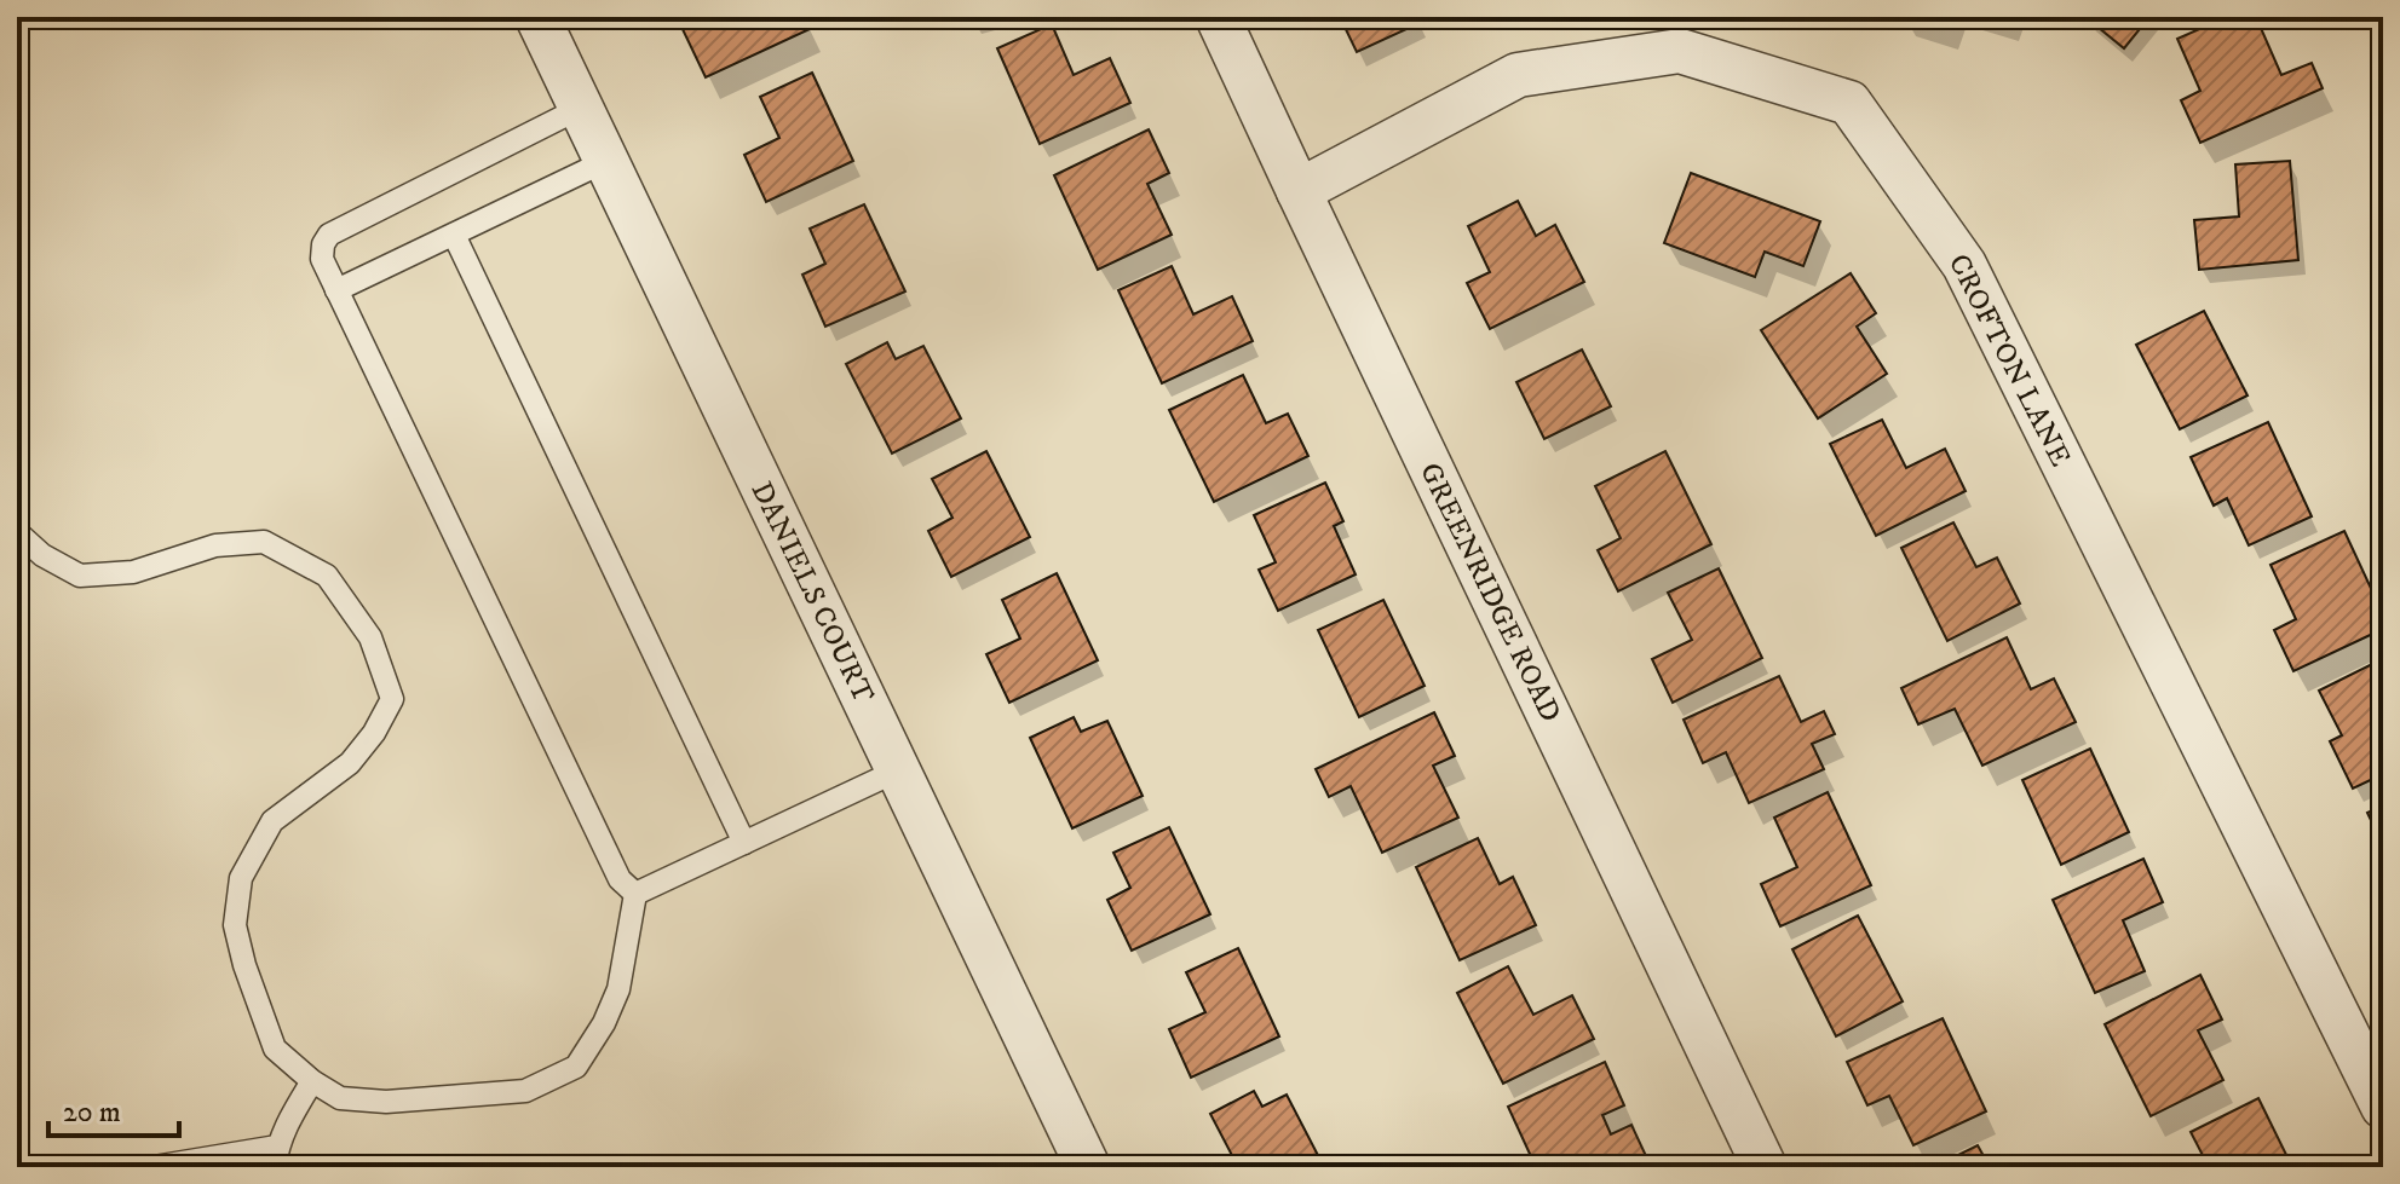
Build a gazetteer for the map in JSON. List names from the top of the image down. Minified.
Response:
{"streets":{"street":["CROFTON LANE","DANIELS COURT","GREENRIDGE ROAD"]},"crossings":[["CROFTON LANE","GREENRIDGE ROAD"]],"scale_bar":"20 m"}
